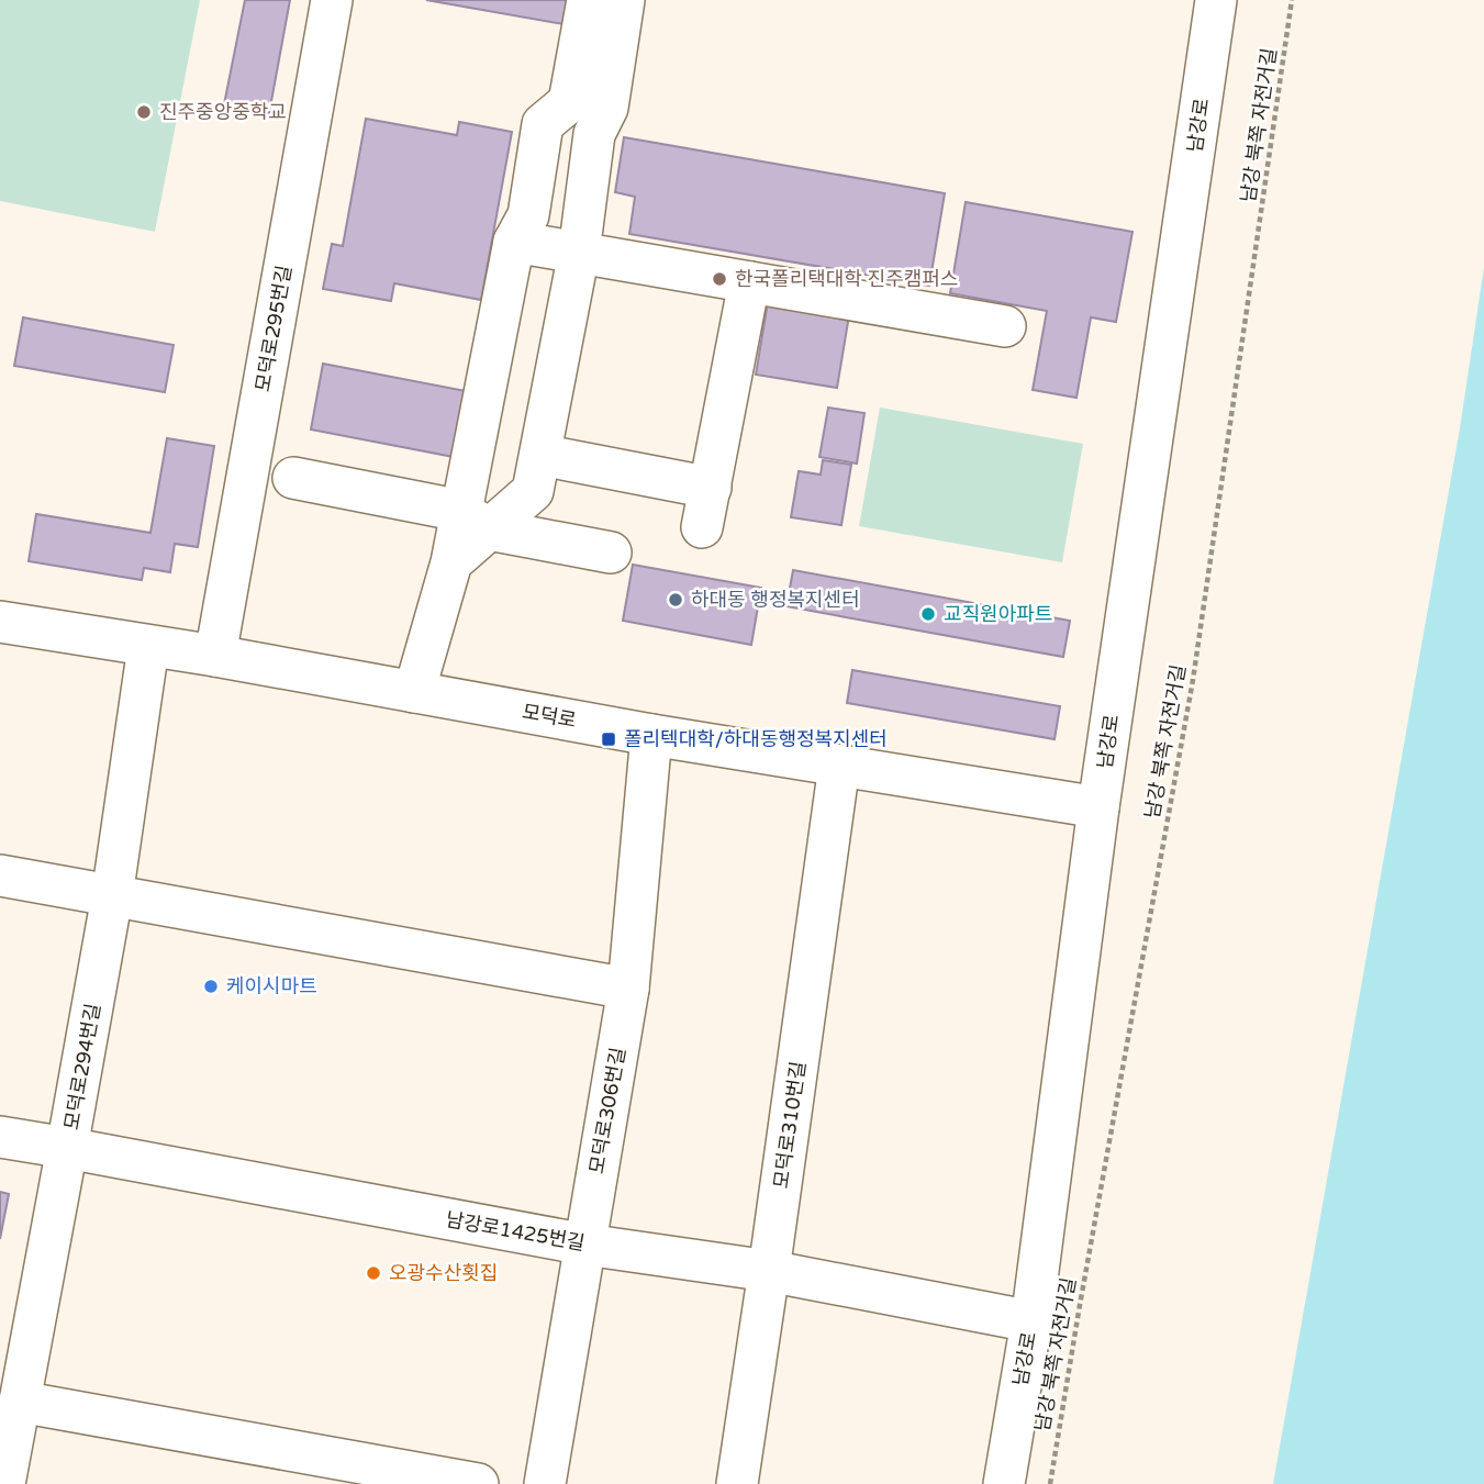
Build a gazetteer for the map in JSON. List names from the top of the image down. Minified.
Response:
{"streets":{"street":["남강로","모덕로295번길","모덕로","모덕로294번길","모덕로306번길","모덕로310번길","남강로1425번길"],"path":["남강 북쪽 자전거길"]},"crossings":[["남강로","모덕로"],["남강로","남강로1425번길"],["모덕로295번길","모덕로"],["모덕로","모덕로294번길"],["모덕로","모덕로306번길"],["모덕로","모덕로310번길"],["모덕로294번길","남강로1425번길"],["모덕로306번길","남강로1425번길"],["모덕로310번길","남강로1425번길"]],"places":{"other":["진주중앙중학교","한국폴리택대학 진주캠퍼스","하대동 행정복지센터","교직원아파트","케이시마트","오광수산횟집"],"transit":["폴리텍대학/하대동행정복지센터"]}}
